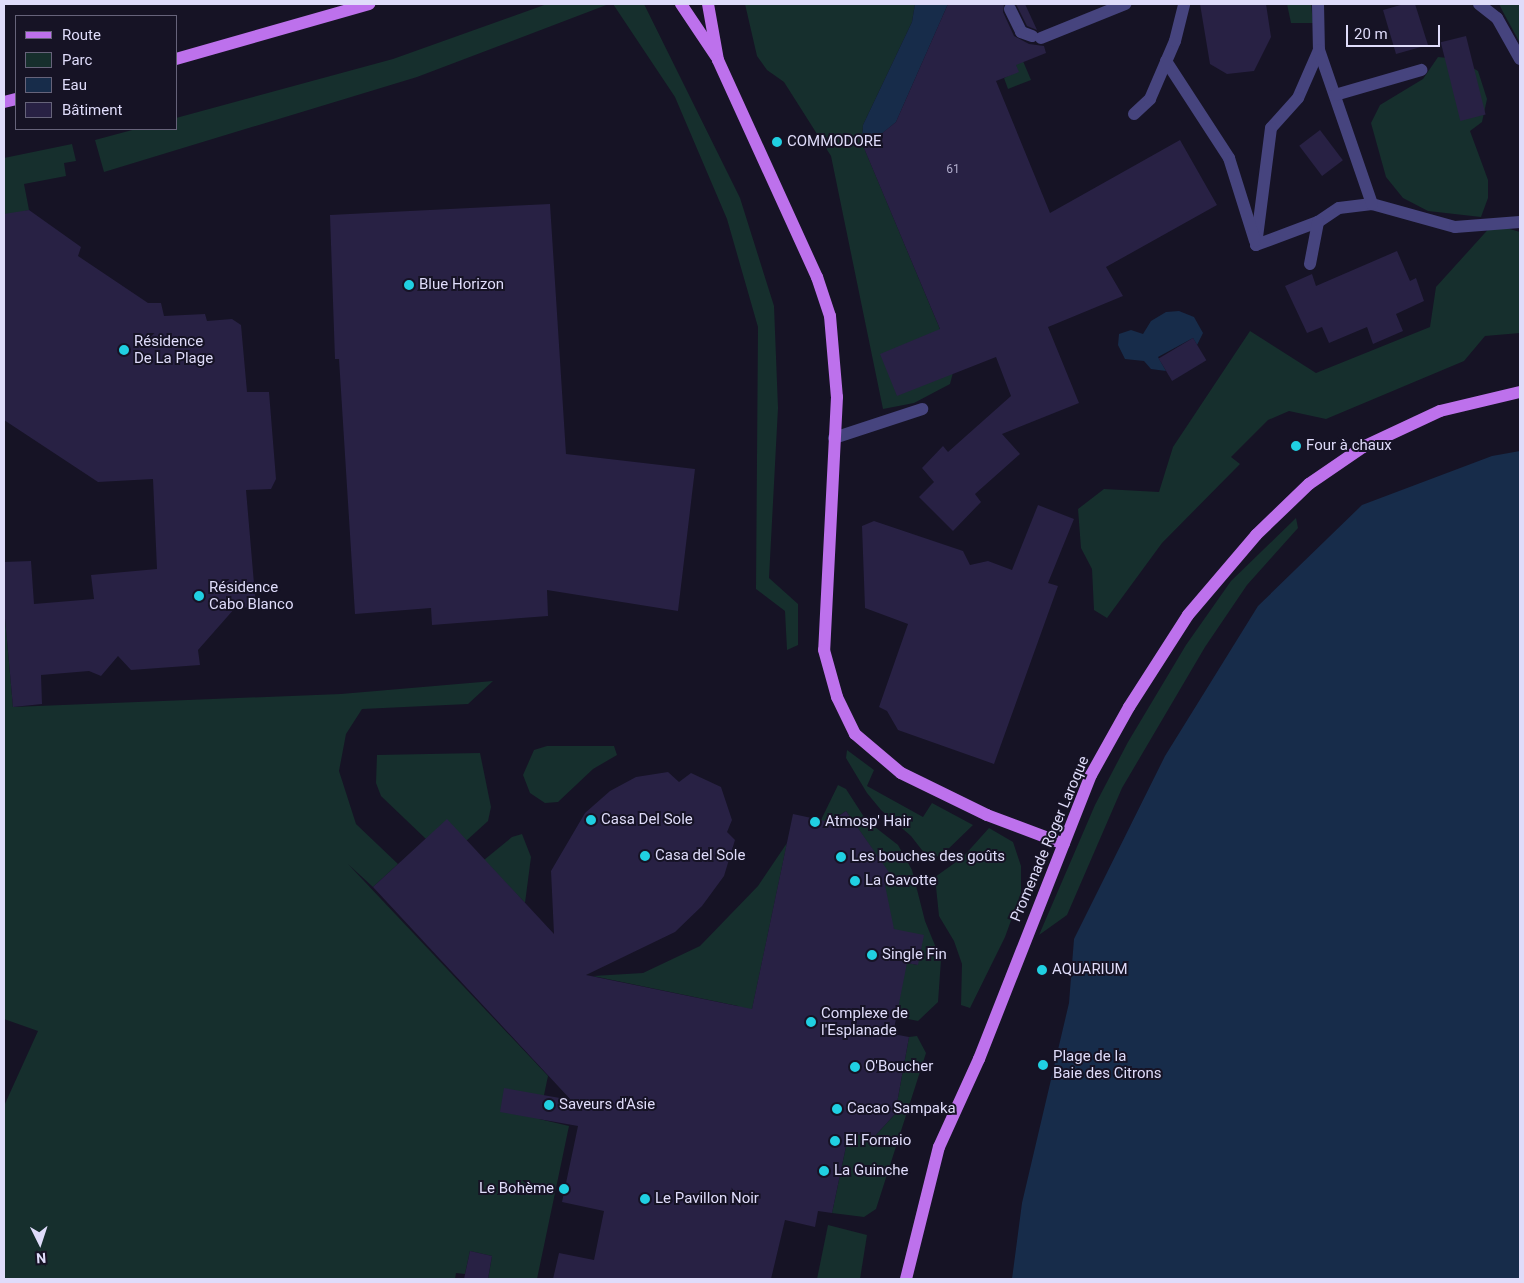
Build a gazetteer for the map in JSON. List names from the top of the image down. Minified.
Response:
{"streets":{"main road":["Promenade Roger Laroque"]},"places":["COMMODORE","Blue Horizon","Résidence De La Plage","Four à chaux","Résidence Cabo Blanco","Casa Del Sole","Atmosp' Hair","Casa del Sole","Les bouches des goûts","La Gavotte","Single Fin","AQUARIUM","Complexe de l'Esplanade","Plage de la Baie des Citrons","O'Boucher","Saveurs d'Asie","Cacao Sampaka","El Fornaio","La Guinche","Le Bohème","Le Pavillon Noir"],"house_numbers":["61"],"legend":["Route","Parc","Eau","Bâtiment"],"scale_bar":"20 m","north":"bottom"}
